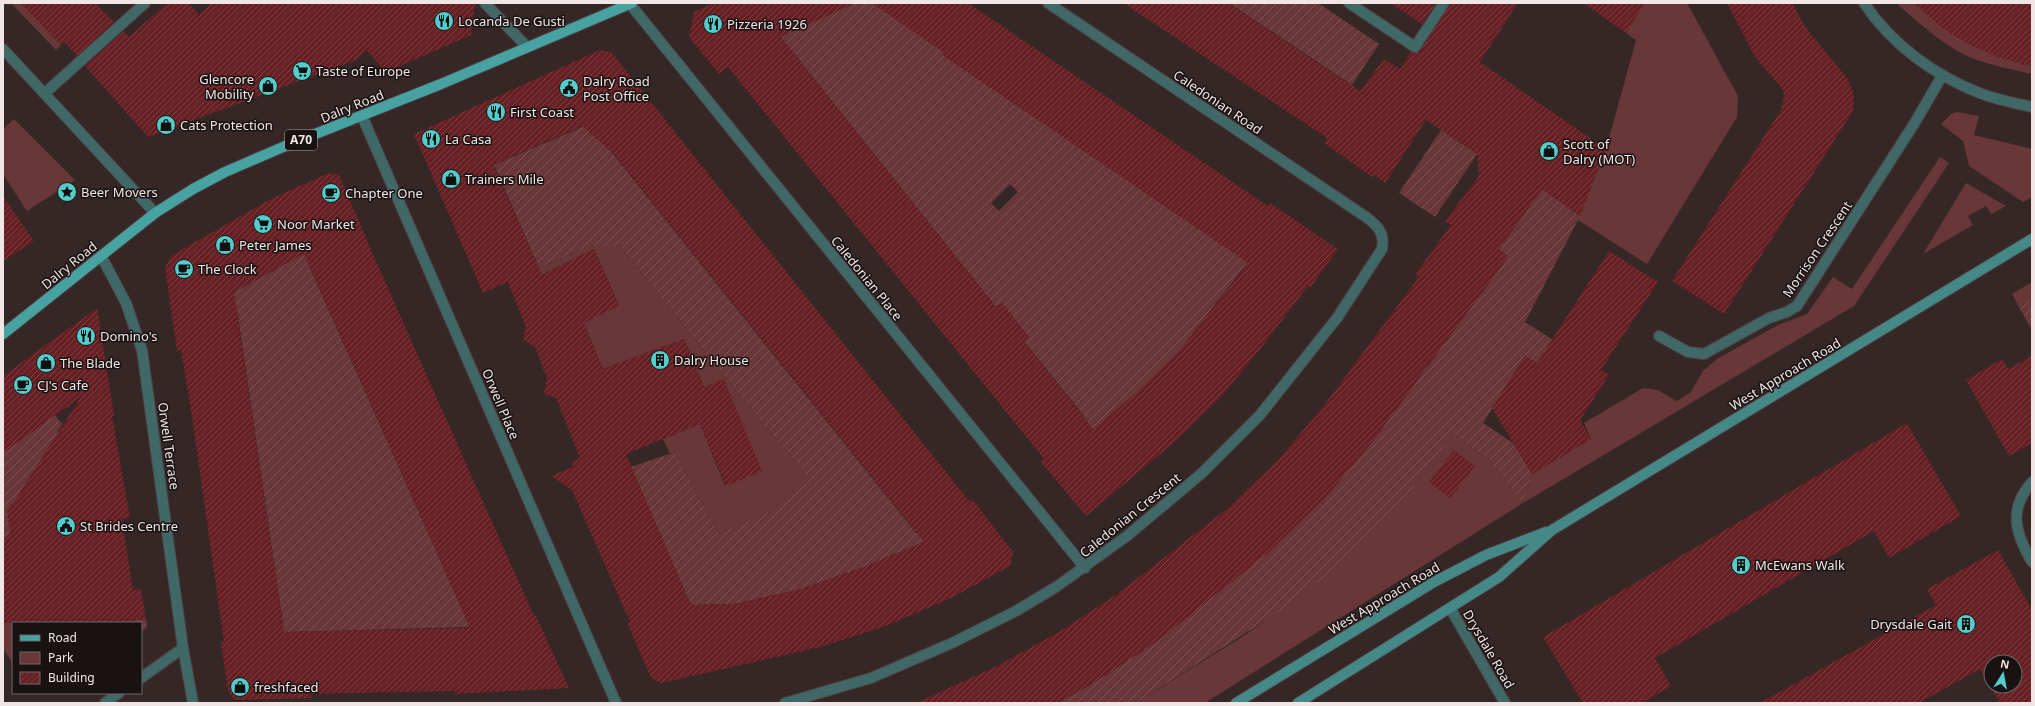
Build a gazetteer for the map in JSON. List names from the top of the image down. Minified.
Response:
{"streets":{"main road":["Dalry Road","A70"],"street":["Caledonian Road","Morrison Crescent","Caledonian Place","West Approach Road","Orwell Place","Orwell Terrace","Caledonian Crescent","Drysdale Road"]},"crossings":[["Caledonian Road","Caledonian Crescent"],["Dalry Road","Caledonian Place"],["Dalry Road","Orwell Place"],["Dalry Road","Orwell Terrace"],["Caledonian Place","Caledonian Crescent"],["West Approach Road","Drysdale Road"]],"places":{"restaurant":["Locanda De Gusti","Pizzeria 1926","First Coast","La Casa","Domino's"],"supermarket":["Taste of Europe","Noor Market"],"shop":["Glencore Mobility","Cats Protection","Scott of Dalry (MOT)","Trainers Mile","Peter James","The Blade","freshfaced"],"public building":["Dalry Road Post Office","St Brides Centre"],"place":["Beer Movers"],"cafe":["Chapter One","The Clock","CJ's Cafe"],"building":["Dalry House","McEwans Walk","Drysdale Gait"]},"legend":["Road","Park","Building"],"north":"top"}
